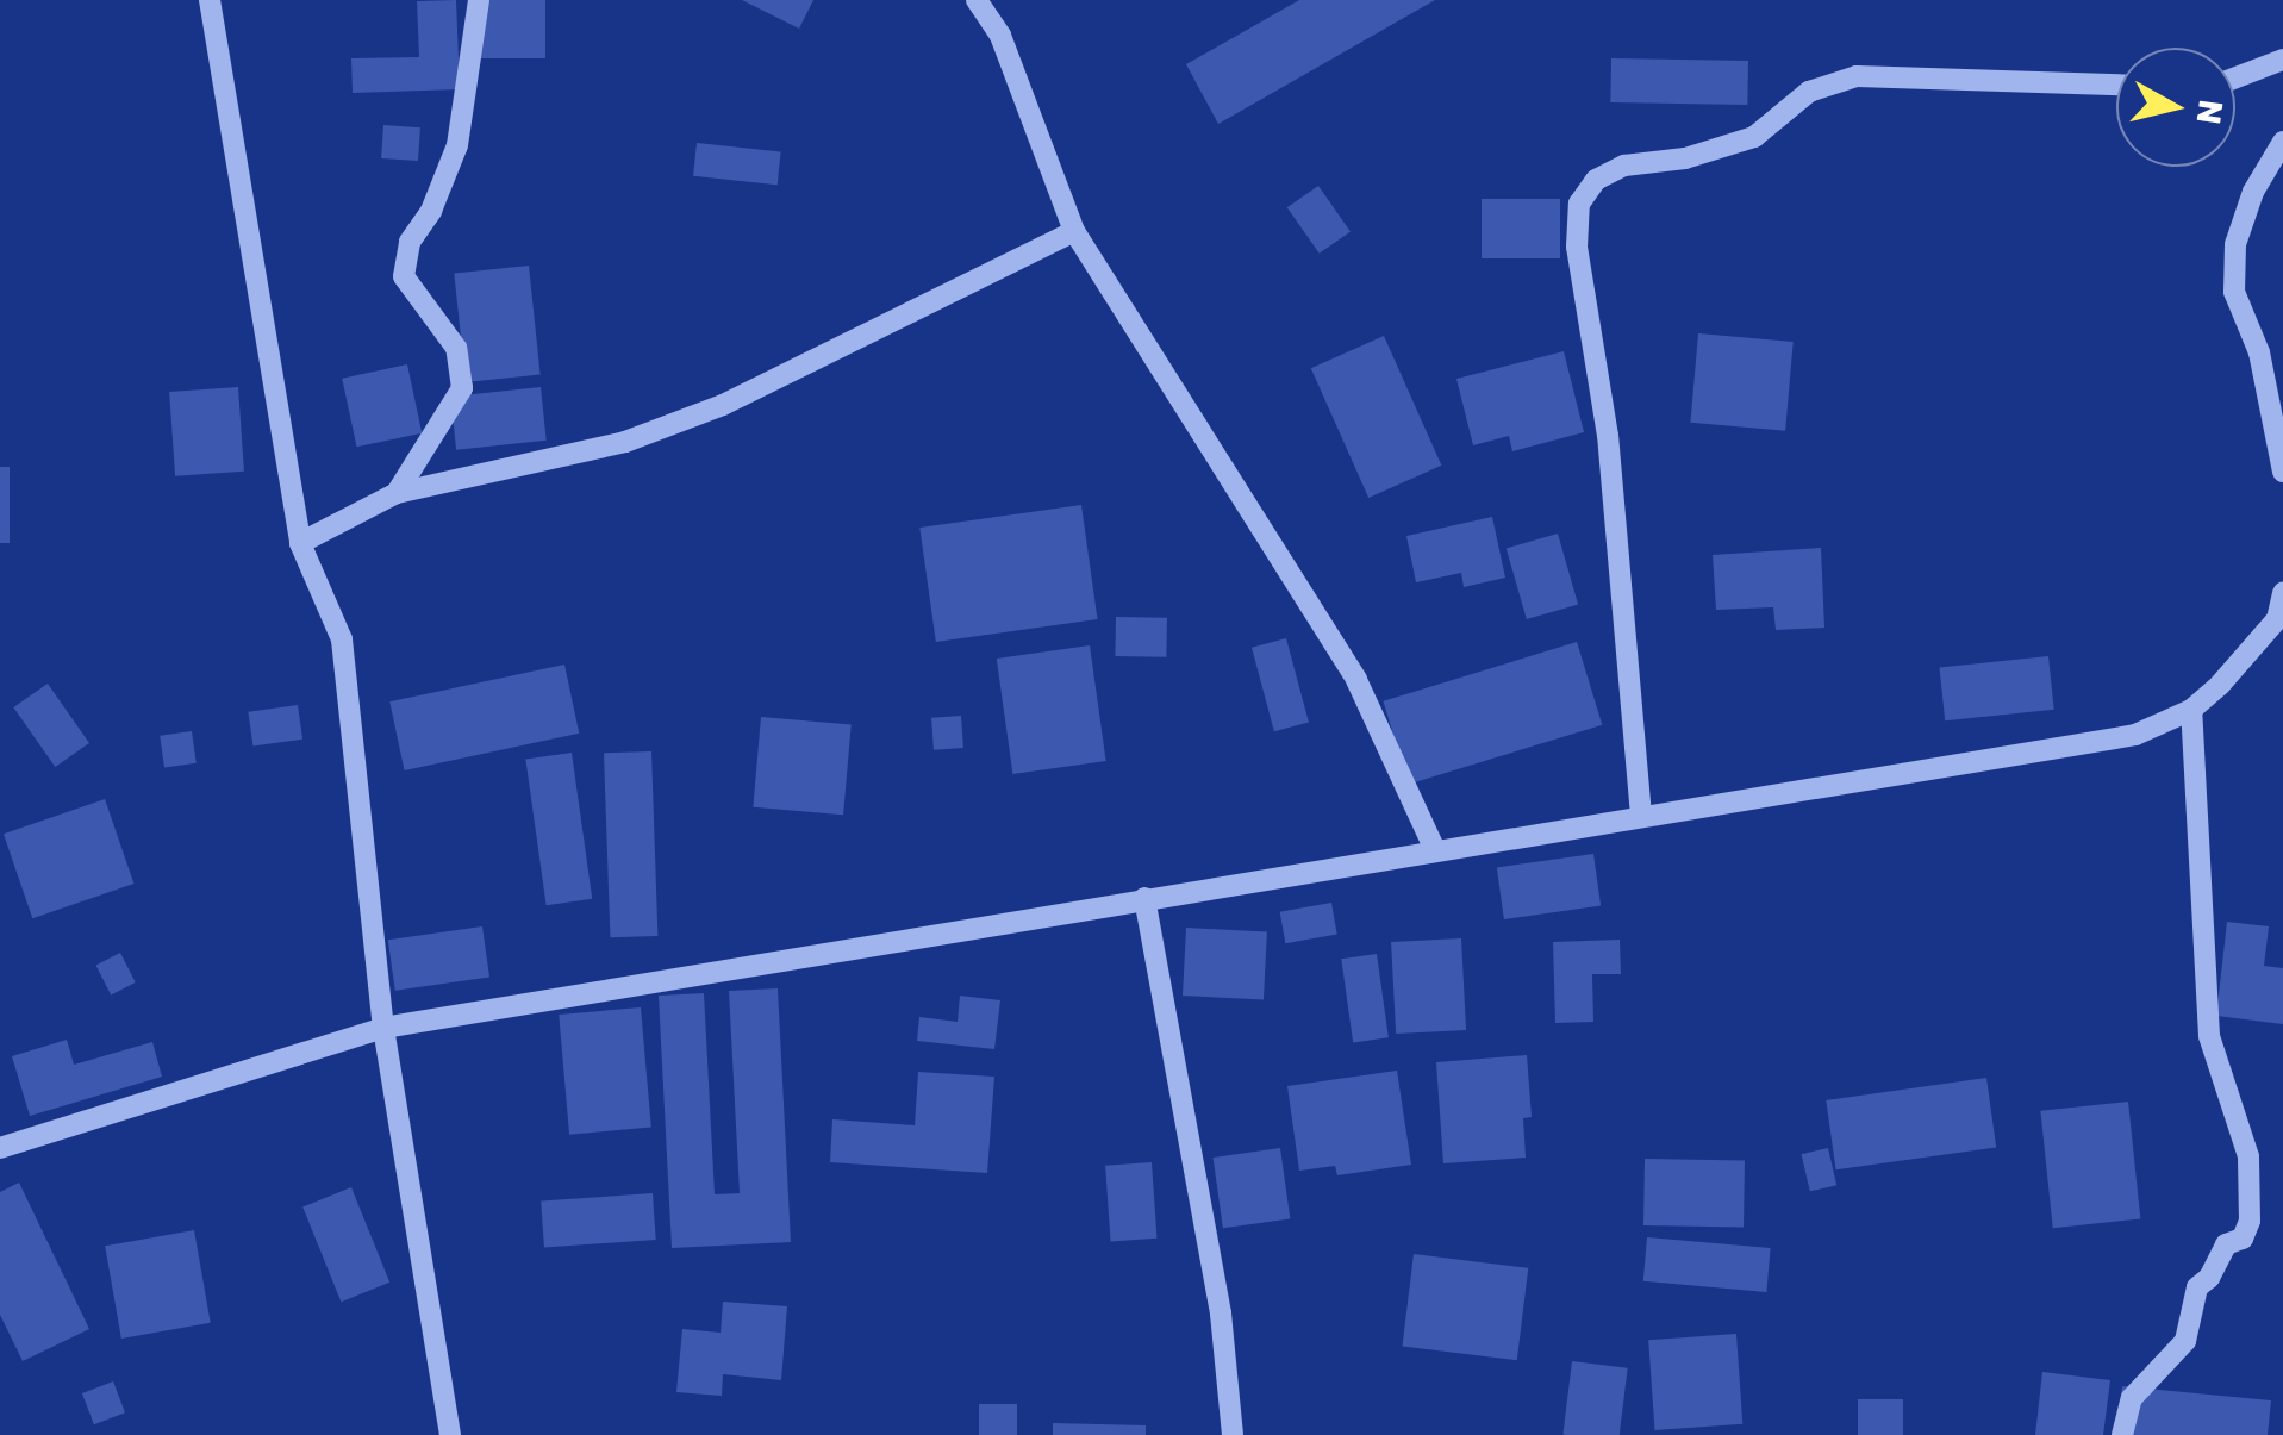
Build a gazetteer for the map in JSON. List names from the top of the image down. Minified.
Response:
{"north":"right"}
